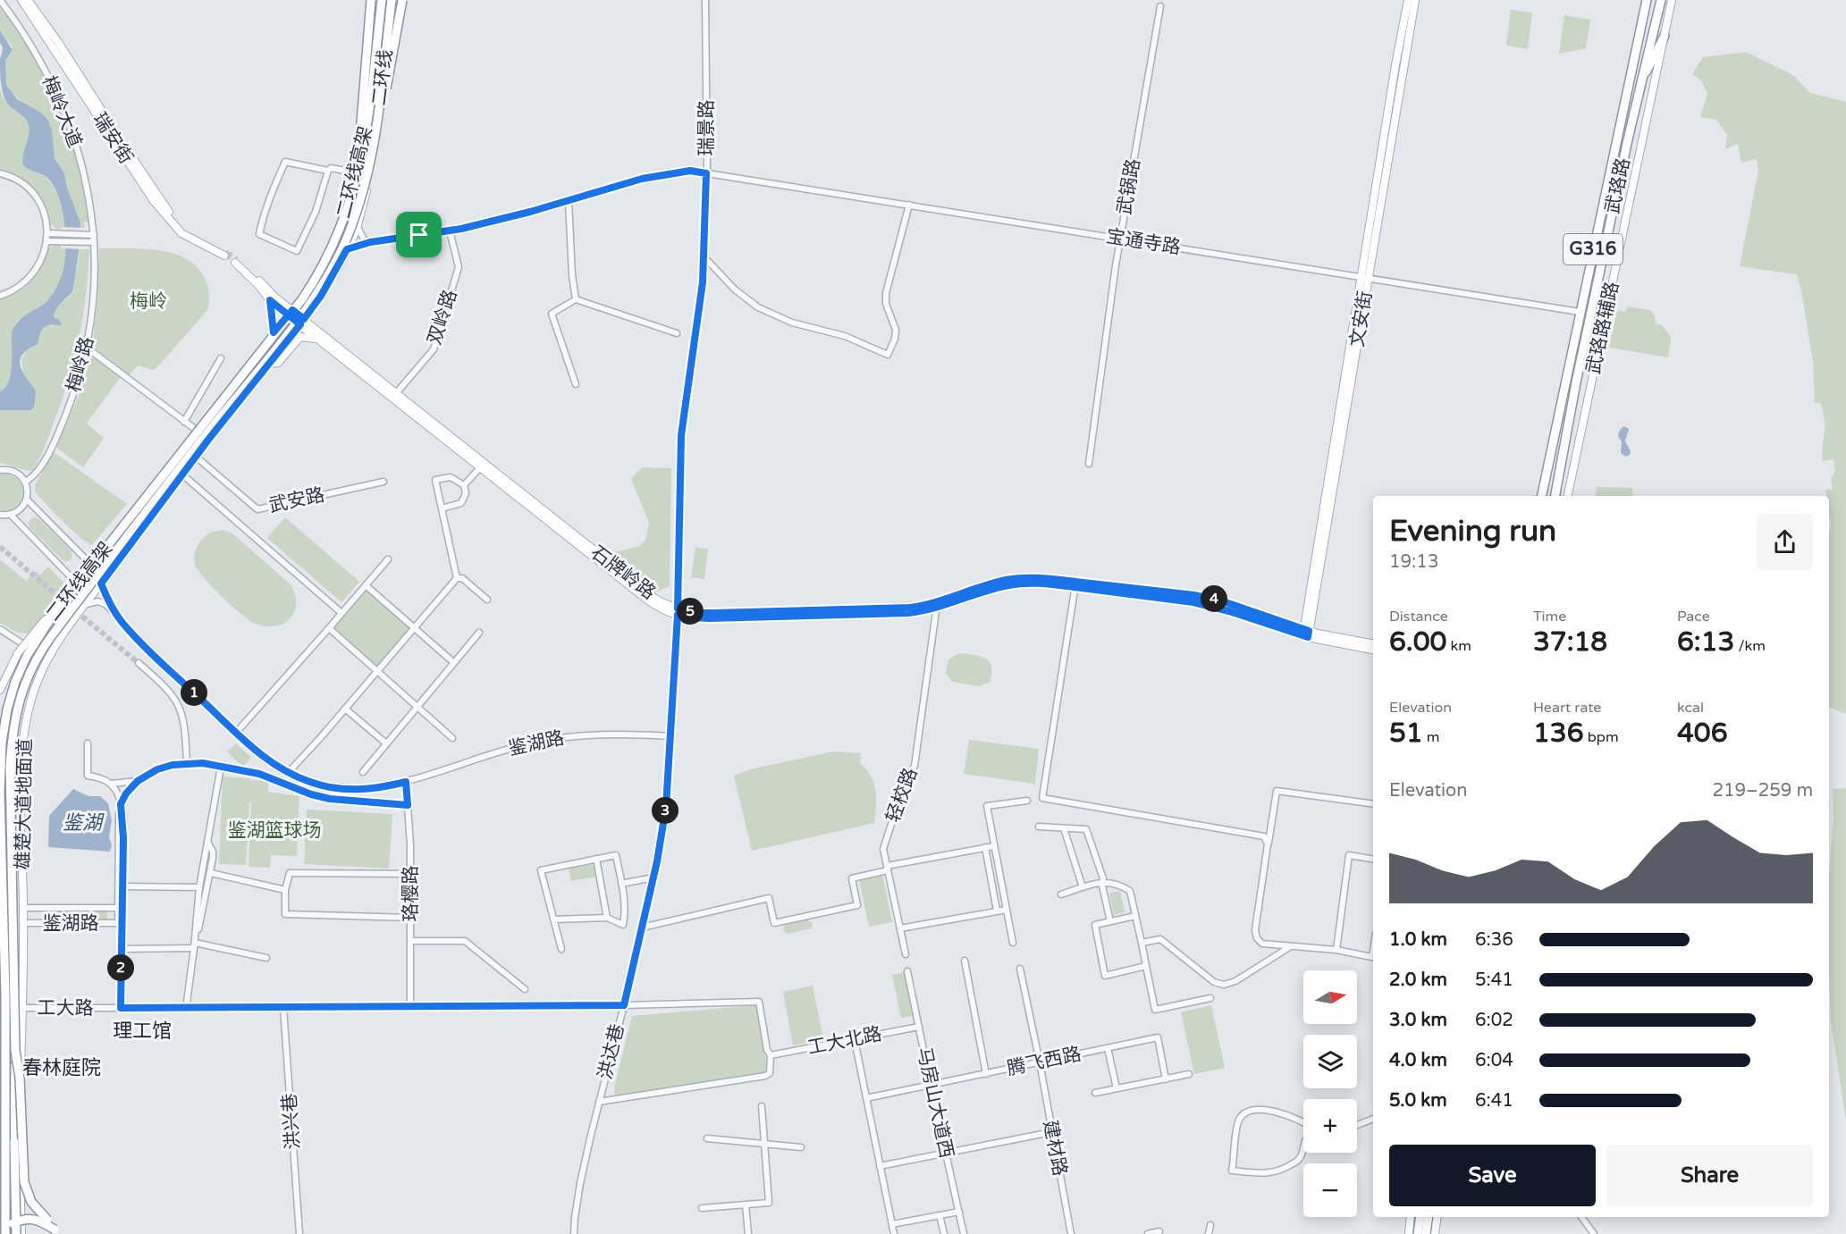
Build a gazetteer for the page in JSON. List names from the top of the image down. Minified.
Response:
{"streets":{"highway":["二环线","二环线高架","武珞路","G316"],"main road":["瑞安街","文安街","武珞路辅路","石牌岭路","雄楚大道地面道"],"street":["梅岭大道","瑞景路","武锅路","宝通寺路","双岭路","梅岭路","武安路","鉴湖路","轻校路","珞樱路","工大路","工大北路","洪达巷","腾飞西路","马房山大道西","洪兴巷","建材路"]},"crossings":[["二环线","雄楚大道地面道"],["梅岭大道","梅岭路"],["瑞景路","宝通寺路"],["瑞景路","石牌岭路"],["瑞景路","洪达巷"],["二环线高架","石牌岭路"],["武珞路","宝通寺路"],["武锅路","宝通寺路"],["宝通寺路","双岭路"],["宝通寺路","文安街"],["宝通寺路","雄楚大道地面道"],["双岭路","石牌岭路"],["文安街","石牌岭路"],["武安路","雄楚大道地面道"],["石牌岭路","轻校路"],["石牌岭路","雄楚大道地面道"],["石牌岭路","洪达巷"],["鉴湖路","雄楚大道地面道"],["鉴湖路","珞樱路"],["鉴湖路","工大路"],["鉴湖路","洪达巷"],["雄楚大道地面道","工大路"],["珞樱路","工大路"],["工大路","工大北路"],["工大路","洪达巷"],["工大路","洪兴巷"],["工大北路","马房山大道西"],["腾飞西路","马房山大道西"],["腾飞西路","建材路"]],"districts":["理工馆","春林庭院"],"water":["鉴湖"],"parks":["梅岭","鉴湖篮球场"],"north":"right","page":{"heading":["Evening run","19:13"],"pins":["4","5","1","3","2"],"stats":[["Distance","6.00 km"],["Time","37:18"],["Pace","6:13 /km"],["Elevation","51 m"],["Heart rate","136 bpm"],["kcal","406"]],"chart":["Elevation","219–259 m"],"list":[{"name":"1.0 km","note":"6:36"},{"name":"2.0 km","note":"5:41"},{"name":"3.0 km","note":"6:02"},{"name":"4.0 km","note":"6:04"},{"name":"5.0 km","note":"6:41"}],"map_buttons":["+","−"],"buttons":["Save","Share"]}}
